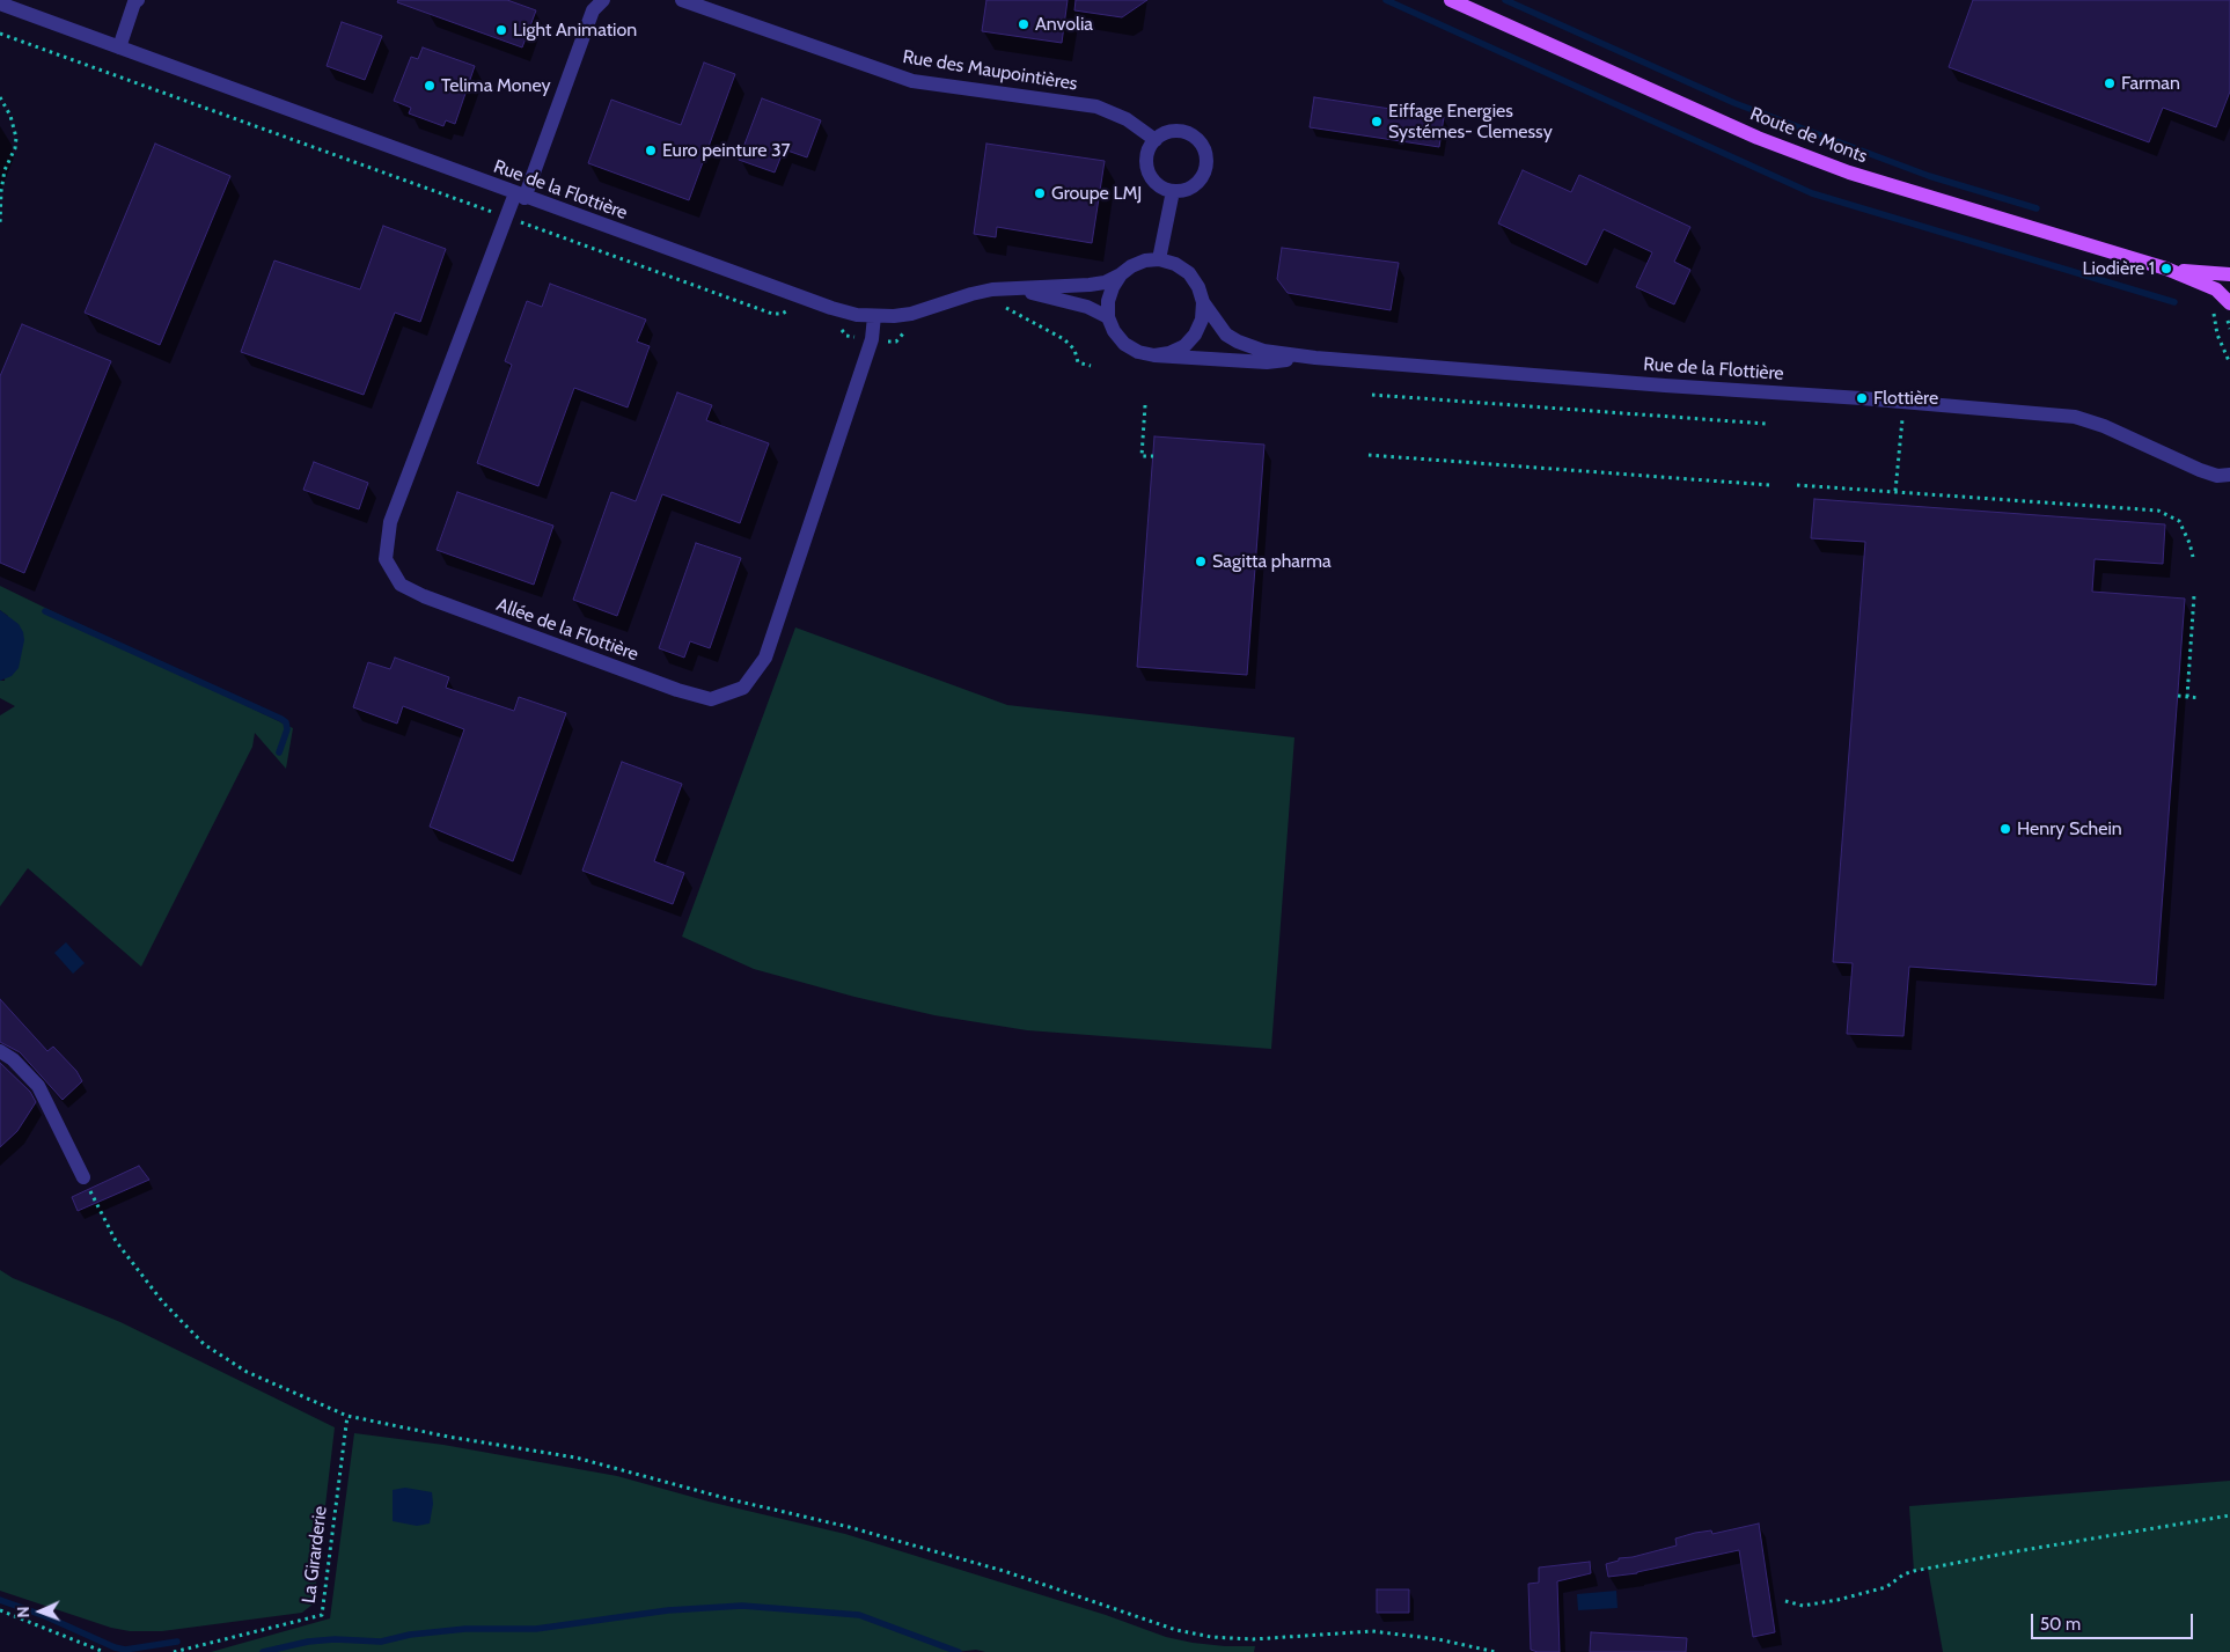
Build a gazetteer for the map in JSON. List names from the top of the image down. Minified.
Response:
{"streets":{"main road":["Route de Monts"],"street":["Rue des Maupointières","Rue de la Flottière","Allée de la Flottière"],"path":["La Girarderie"]},"crossings":[["Rue de la Flottière","Allée de la Flottière"]],"places":["Anvolia","Light Animation","Farman","Telima Money","Eiffage Energies Systémes- Clemessy","Euro peinture 37","Groupe LMJ","Liodière 1","Flottière","Sagitta pharma","Henry Schein"],"scale_bar":"50 m","north":"left"}
